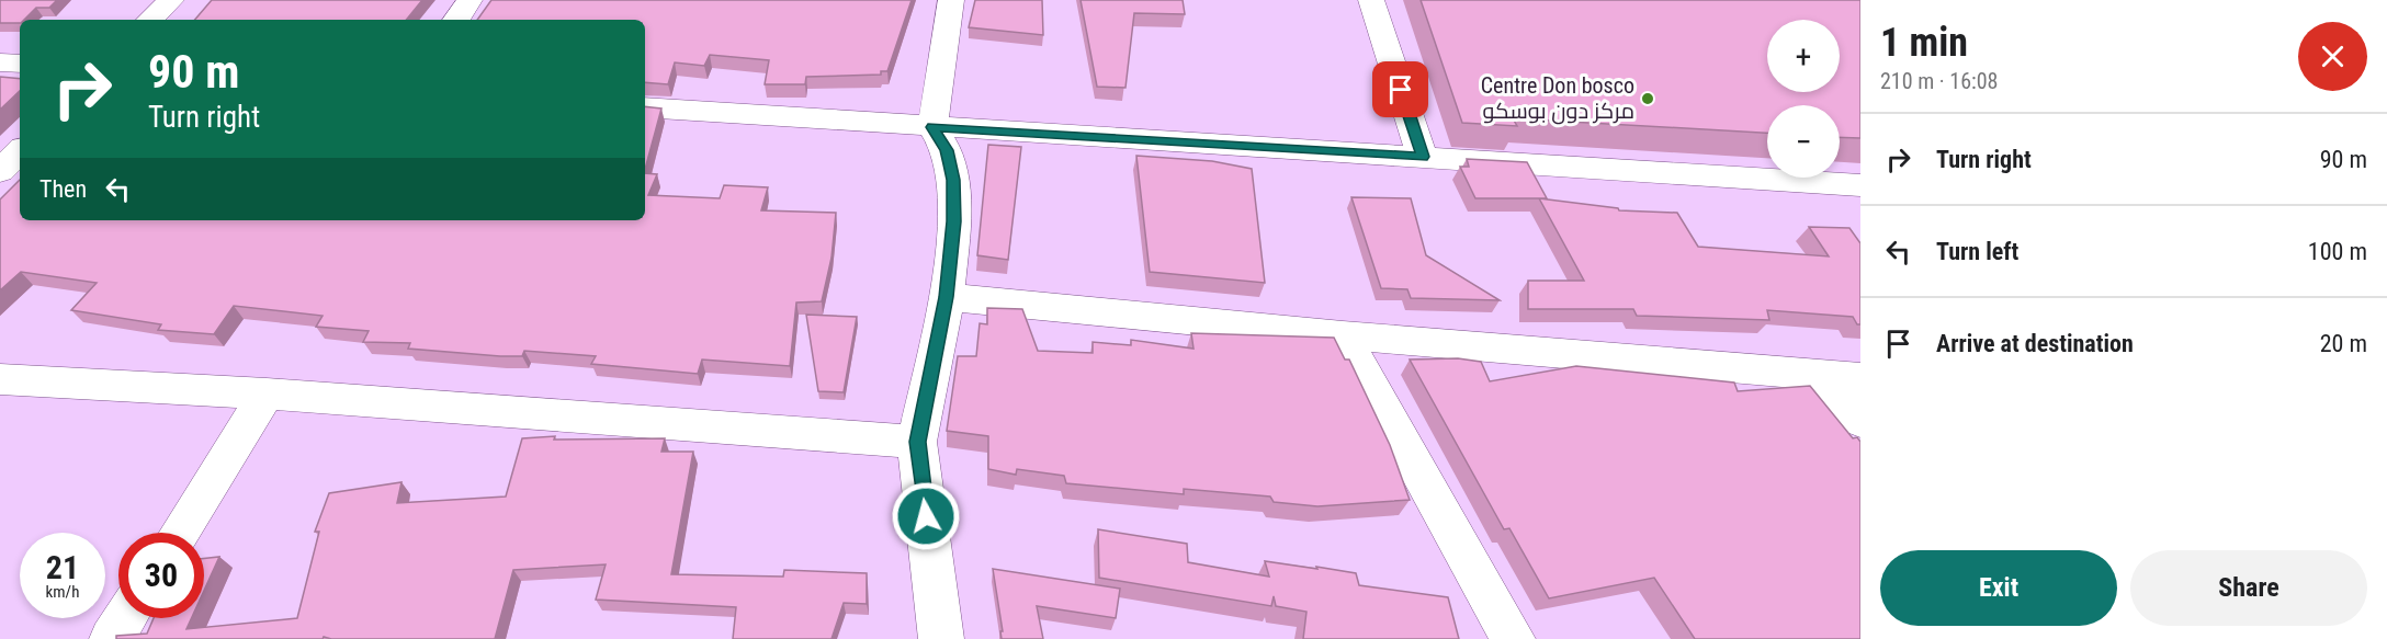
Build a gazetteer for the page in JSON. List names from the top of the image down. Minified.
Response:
{"places":["Centre Don bosco مركز دون بوسكو"],"page":{"heading":["1 min","210 m · 16:08"],"map_buttons":["+","−"],"turn":["90 m","Turn right"],"list":[{"name":"Turn right","value":"90 m"},{"name":"Turn left","value":"100 m"},{"name":"Arrive at destination","value":"20 m"}],"then":"Then","speed":"21 km/h","limit":"30","buttons":["Exit","Share"]}}
